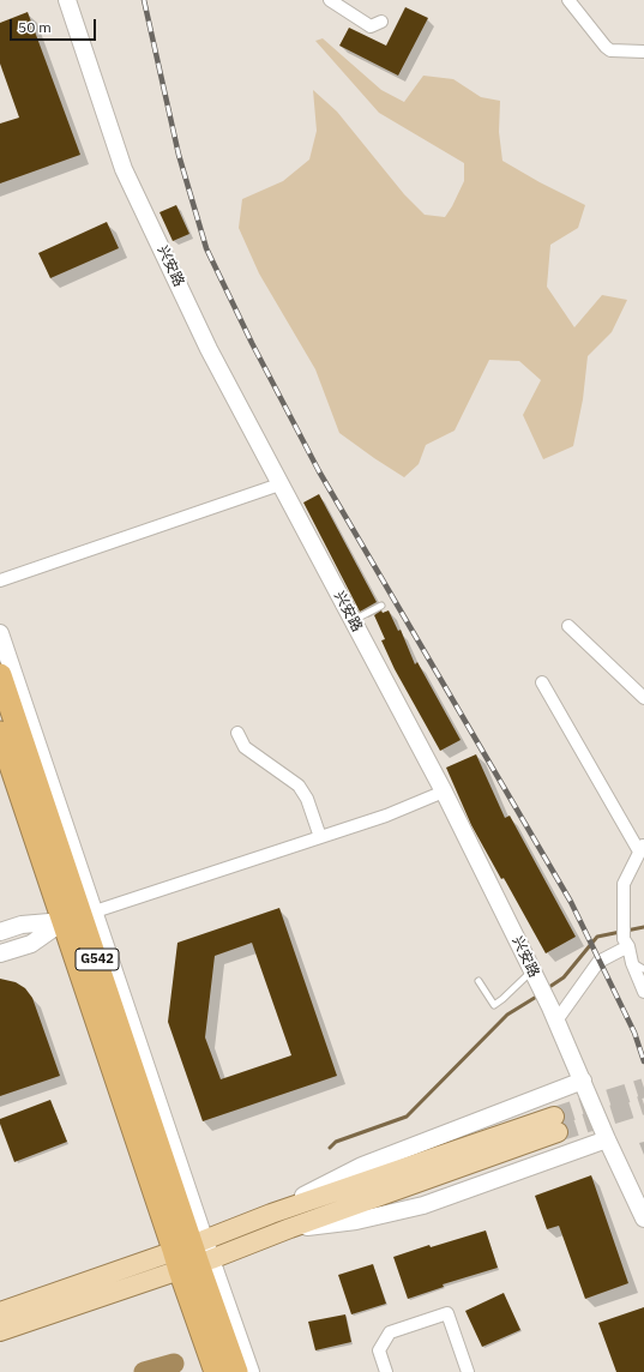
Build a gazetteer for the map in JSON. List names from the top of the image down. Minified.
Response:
{"streets":{"highway":["G542"],"street":["兴安路"]},"scale_bar":"50 m"}
